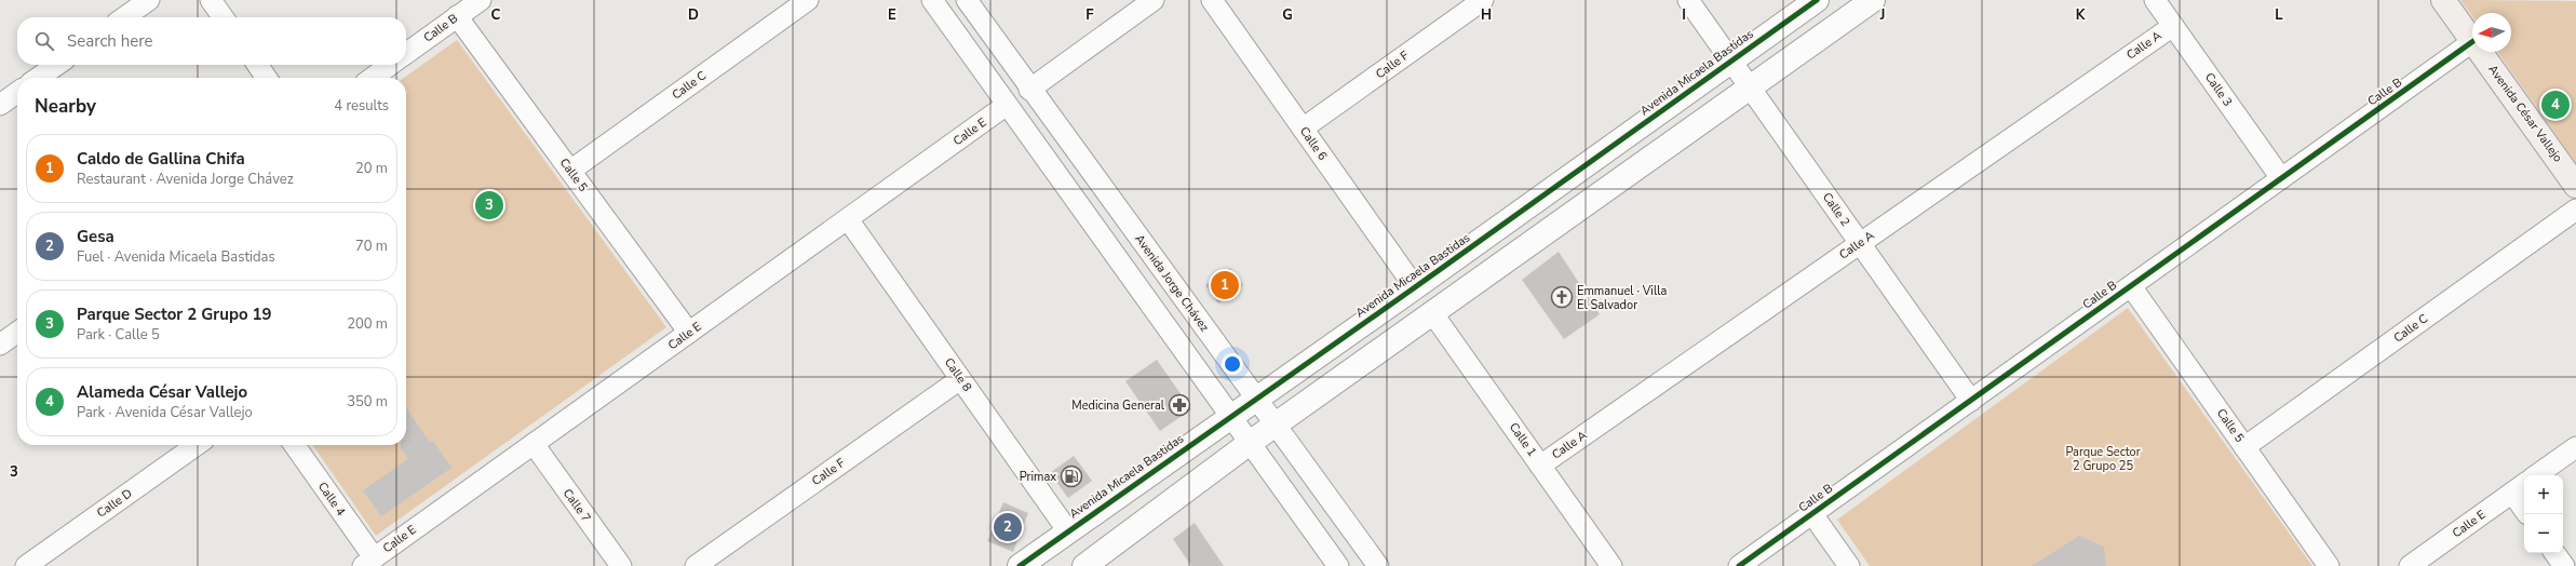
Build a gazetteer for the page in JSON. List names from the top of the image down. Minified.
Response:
{"streets":{"main road":["Avenida César Vallejo"],"street":["Calle B","Calle A","Calle F","Avenida Micaela Bastidas","Calle C","Calle 3","Calle E","Calle 6","Calle 5","Calle 2","Avenida Jorge Chávez","Calle 8","Calle 1","Calle 4","Calle D","Calle 7"]},"crossings":[["Calle B","Calle 3"],["Calle B","Calle 5"],["Calle B","Calle 2"],["Calle A","Calle 3"],["Calle A","Calle 2"],["Calle A","Calle 1"],["Calle F","Calle 6"],["Calle F","Calle 8"],["Avenida Micaela Bastidas","Calle 6"],["Avenida Micaela Bastidas","Calle 2"],["Avenida Micaela Bastidas","Avenida Jorge Chávez"],["Avenida Micaela Bastidas","Calle 8"],["Calle C","Calle 5"],["Calle E","Calle 5"],["Calle E","Calle 8"],["Calle E","Calle 4"],["Calle E","Calle 7"]],"parks":["Parque Sector 2 Grupo 25"],"places":{"church":["Emmanuel · Villa El Salvador"],"pharmacy":["Medicina General"],"fuel station":["Primax"]},"north":"left","page":{"search":"Search here","heading":["Nearby","4 results"],"pins":["4","3","1","2"],"list":[{"mark":"1","name":"Caldo de Gallina Chifa","note":"Restaurant · Avenida Jorge Chávez","value":"20 m"},{"mark":"2","name":"Gesa","note":"Fuel · Avenida Micaela Bastidas","value":"70 m"},{"mark":"3","name":"Parque Sector 2 Grupo 19","note":"Park · Calle 5","value":"200 m"},{"mark":"4","name":"Alameda César Vallejo","note":"Park · Avenida César Vallejo","value":"350 m"}],"map_buttons":["+","−"]},"grid":{"columns":["C","D","E","F","G","H","I","J","K","L"],"rows":["3"]}}
